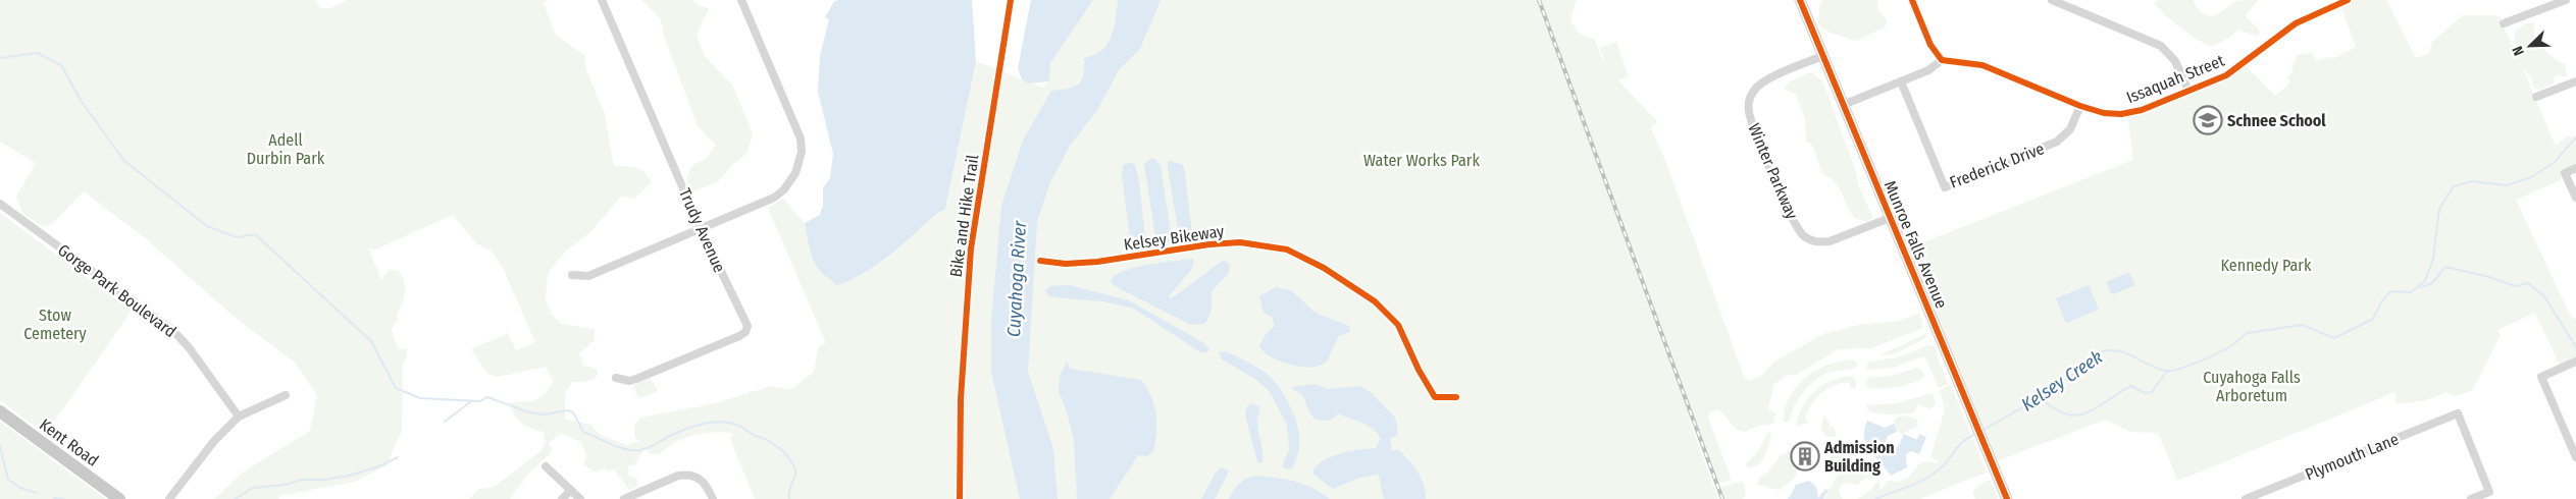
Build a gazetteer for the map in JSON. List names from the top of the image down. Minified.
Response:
{"streets":{"main road":["Kent Road"],"street":["Issaquah Street","Frederick Drive","Winter Parkway","Trudy Avenue","Munroe Falls Avenue","Gorge Park Boulevard","Plymouth Lane"],"cycle path":["Bike and Hike Trail","Kelsey Bikeway"]},"crossings":[["Issaquah Street","Frederick Drive"],["Winter Parkway","Munroe Falls Avenue"]],"water":["Cuyahoga River","Kelsey Creek"],"parks":["Adell Durbin Park","Water Works Park","Kennedy Park","Stow Cemetery","Cuyahoga Falls Arboretum"],"places":{"school or university":["Schnee School"],"building":["Admission Building"]},"north":"bottom left"}
